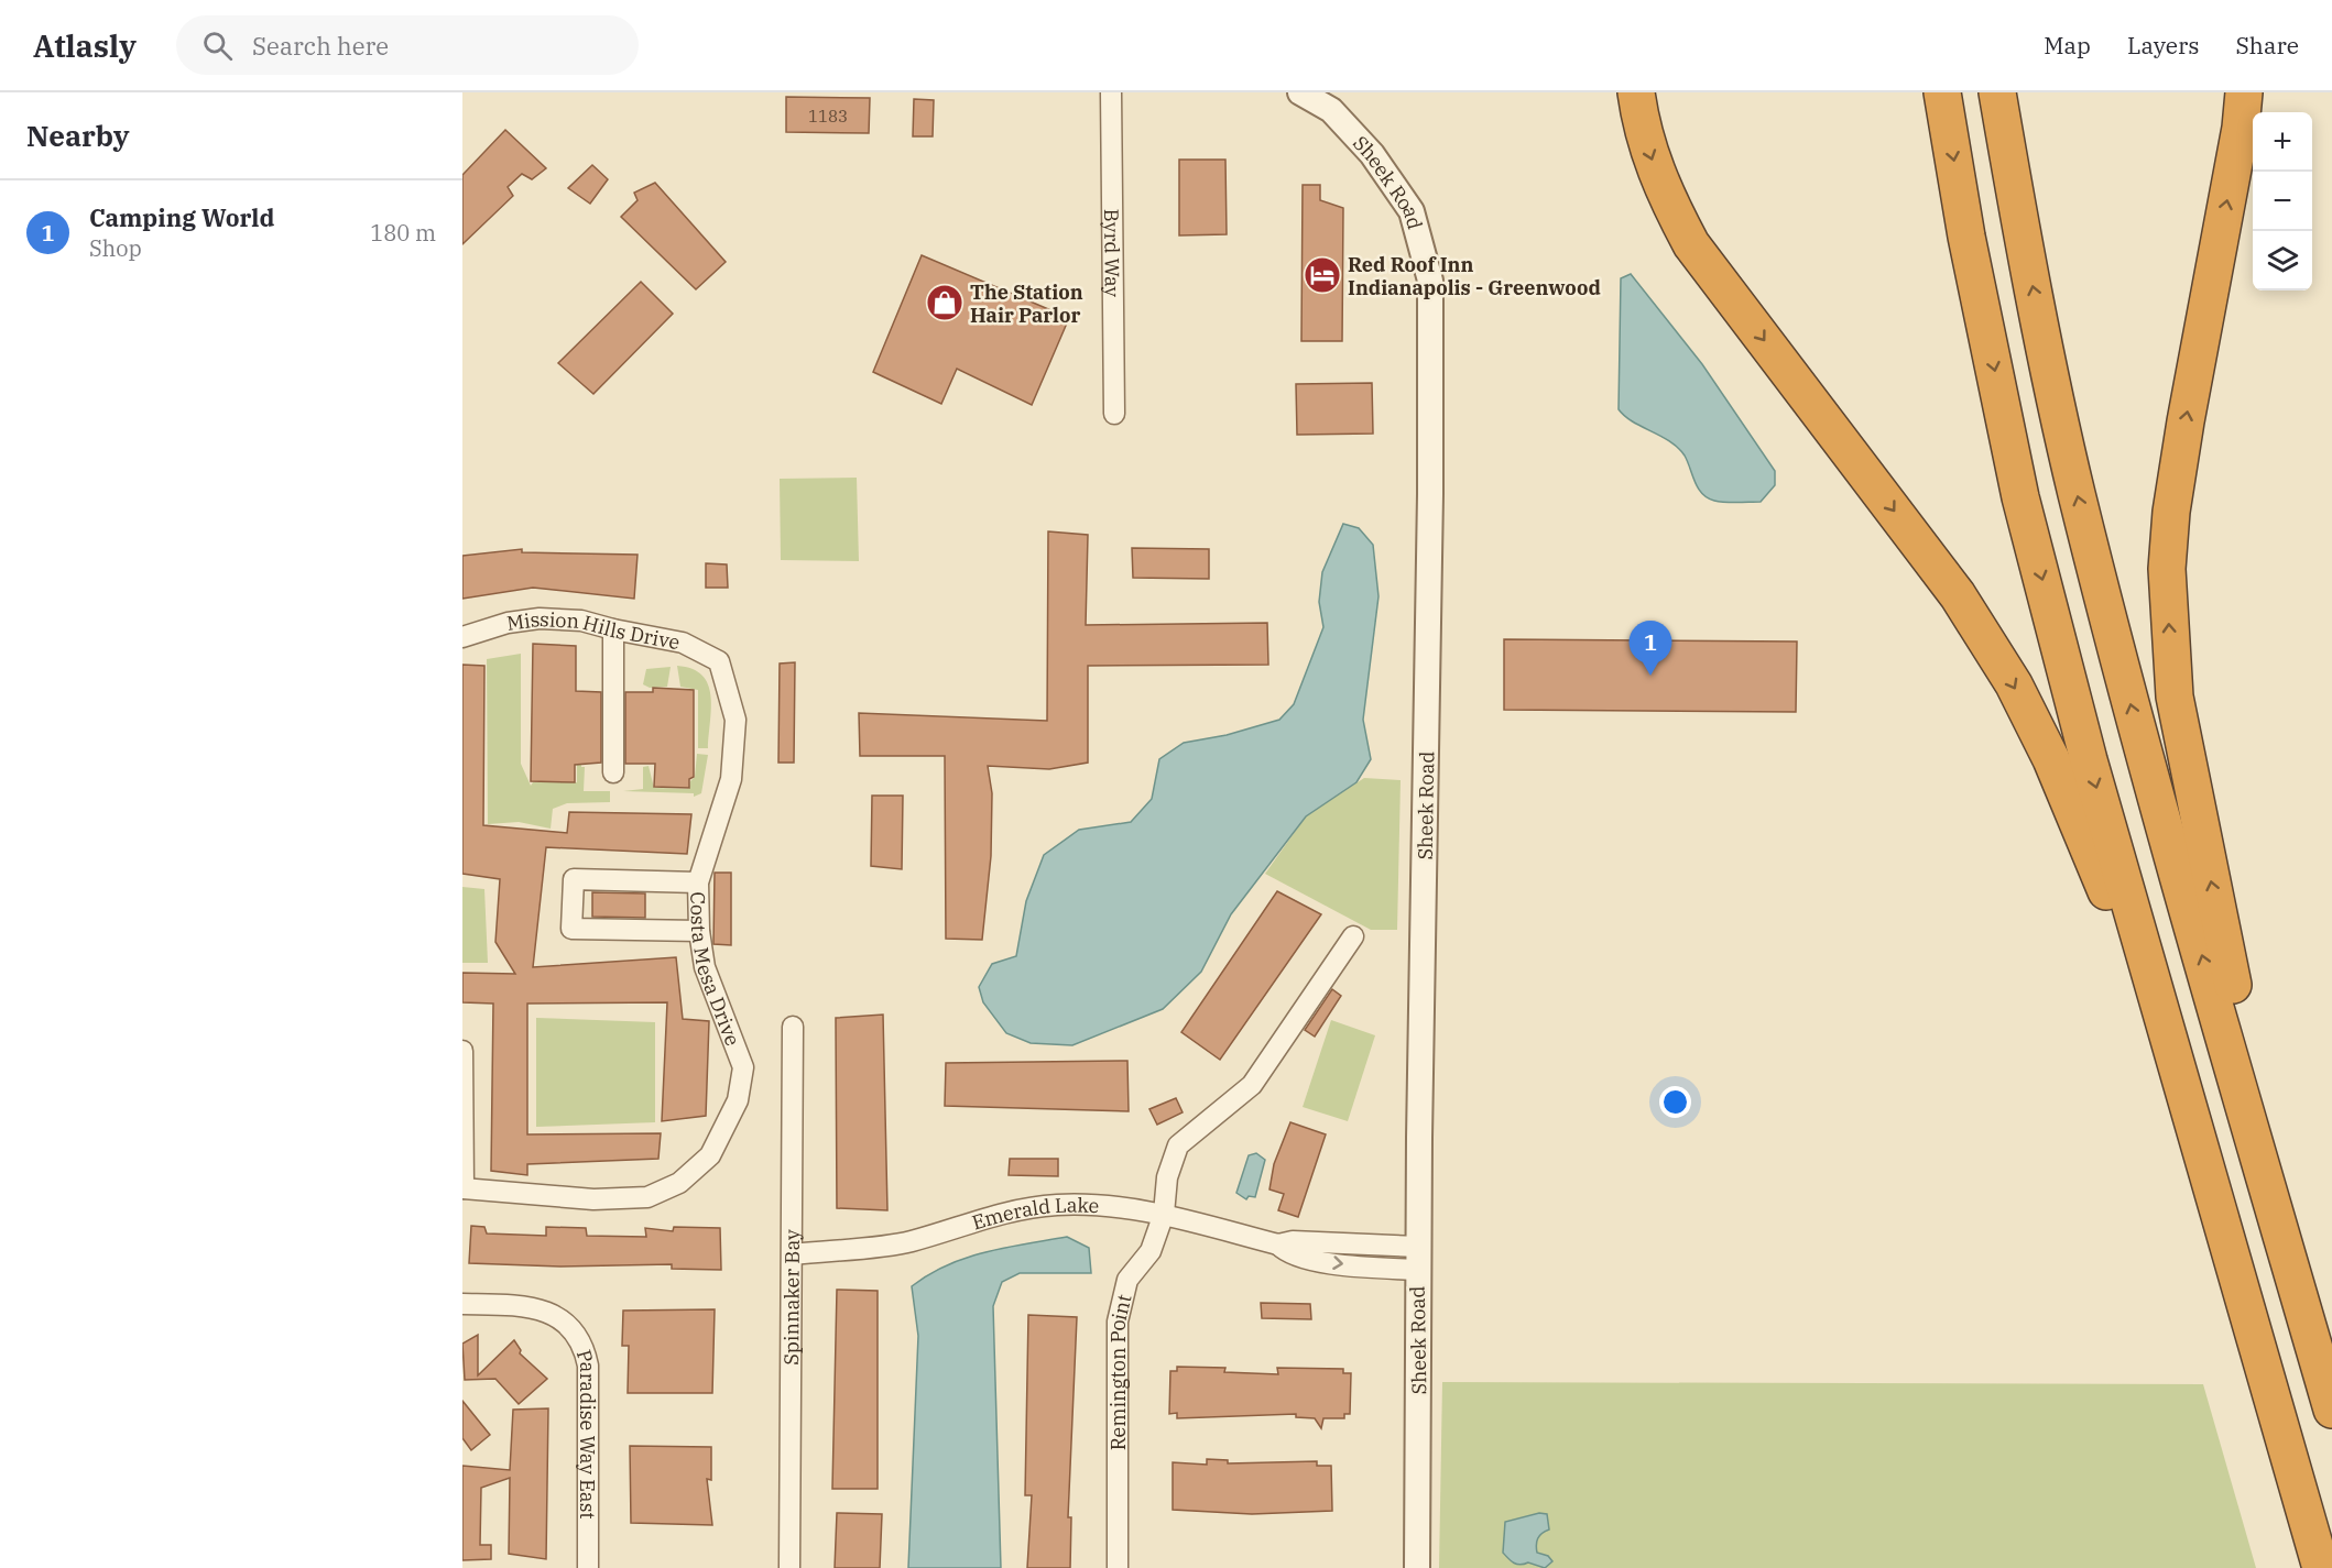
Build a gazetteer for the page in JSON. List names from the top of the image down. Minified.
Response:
{"streets":{"street":["Sheek Road","Byrd Way","Mission Hills Drive","Costa Mesa Drive","Emerald Lake","Spinnaker Bay","Remington Point","Paradise Way East"]},"crossings":[["Sheek Road","Emerald Lake"],["Mission Hills Drive","Costa Mesa Drive"],["Emerald Lake","Spinnaker Bay"],["Emerald Lake","Remington Point"]],"places":{"hotel":["Red Roof Inn Indianapolis - Greenwood"],"shop":["The Station Hair Parlor"]},"house_numbers":["1183"],"page":{"header":"Atlasly","search":"Search here","nav":["Map","Layers","Share"],"heading":"Nearby","map_buttons":["+","−"],"list":[{"mark":"1","name":"Camping World","note":"Shop","value":"180 m"}],"pins":"1"}}
